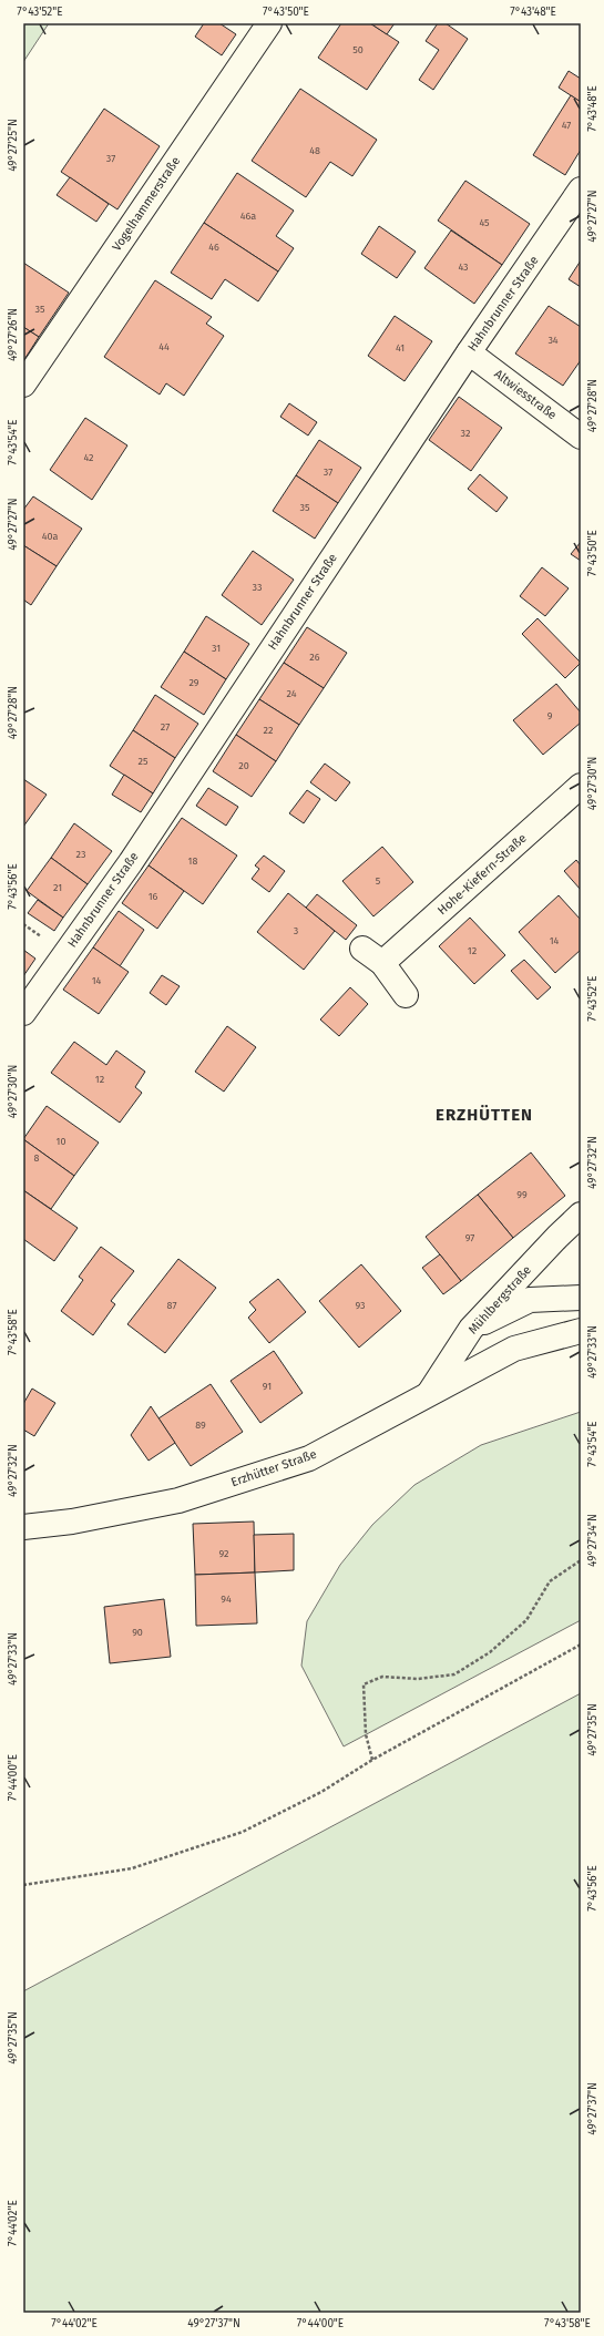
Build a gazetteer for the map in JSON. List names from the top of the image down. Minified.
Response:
{"streets":{"street":["Vogelhammerstraße","Hahnbrunner Straße","Altwiesstraße","Hohe-Kiefern-Straße","Mühlbergstraße","Erzhütter Straße"]},"crossings":[["Hahnbrunner Straße","Altwiesstraße"],["Mühlbergstraße","Erzhütter Straße"]],"districts":["ERZHÜTTEN"],"house_numbers":["50","47","48","37","46a","45","46","43","35","34","44","41","32","42","37","35","40a","33","31","26","29","24","9","27","22","25","20","23","18","5","21","16","3","14","12","14","12","10","8","99","97","87","93","91","89","92","94","90"],"coordinates":["7°43'52\"E","7°43'50\"E","7°43'48\"E","49°27'25\"N","49°27'27\"N","49°27'26\"N","49°27'28\"N","7°43'54\"E","49°27'30\"N","7°43'56\"E","49°27'32\"N","7°43'58\"E","49°27'33\"N","49°27'34\"N","49°27'35\"N","7°44'00\"E","49°27'37\"N","7°44'02\"E"]}
